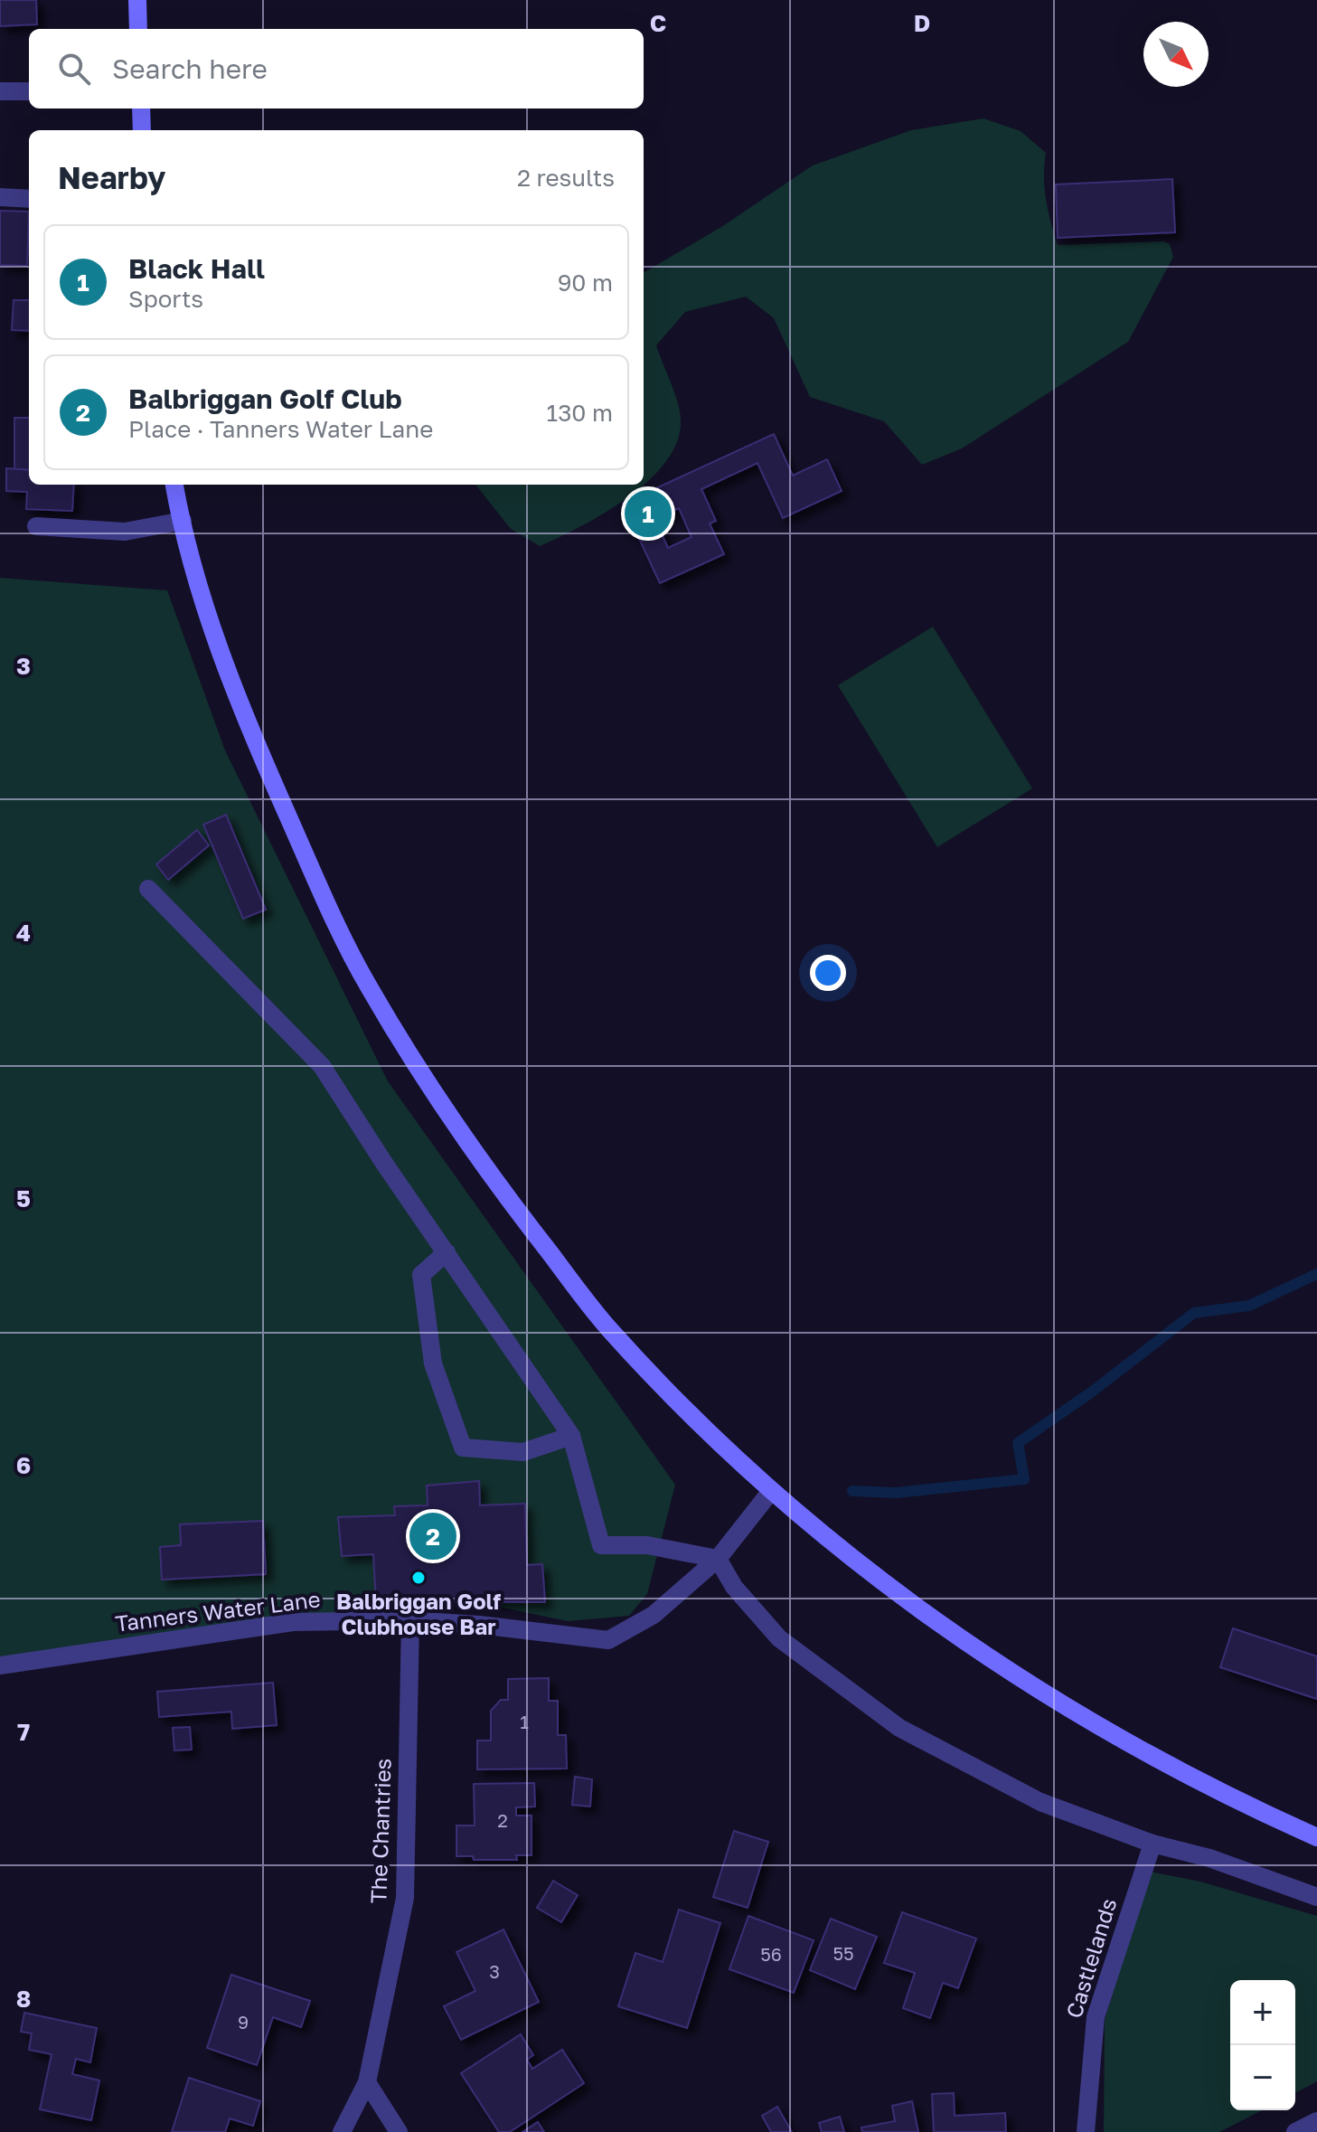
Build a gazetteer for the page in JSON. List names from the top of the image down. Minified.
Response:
{"streets":{"street":["Tanners Water Lane","The Chantries","Castlelands"]},"crossings":[["Tanners Water Lane","The Chantries"]],"places":["Balbriggan Golf Clubhouse Bar"],"house_numbers":["1","2","55","56","3","9"],"north":"bottom right","page":{"search":"Search here","heading":["Nearby","2 results"],"list":[{"mark":"1","name":"Black Hall","note":"Sports","value":"90 m"},{"mark":"2","name":"Balbriggan Golf Club","note":"Place · Tanners Water Lane","value":"130 m"}],"pins":["1","2"],"map_buttons":["+","−"]},"grid":{"columns":["C","D"],"rows":["3","4","5","6","7","8"]}}
